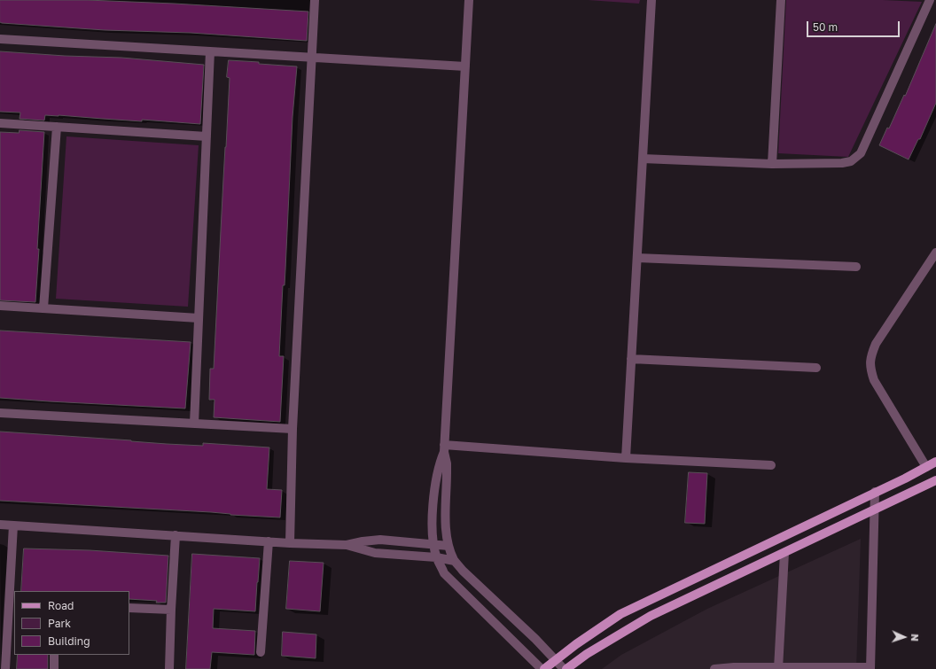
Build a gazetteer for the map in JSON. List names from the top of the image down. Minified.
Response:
{"legend":["Road","Park","Building"],"scale_bar":"50 m","north":"right"}
